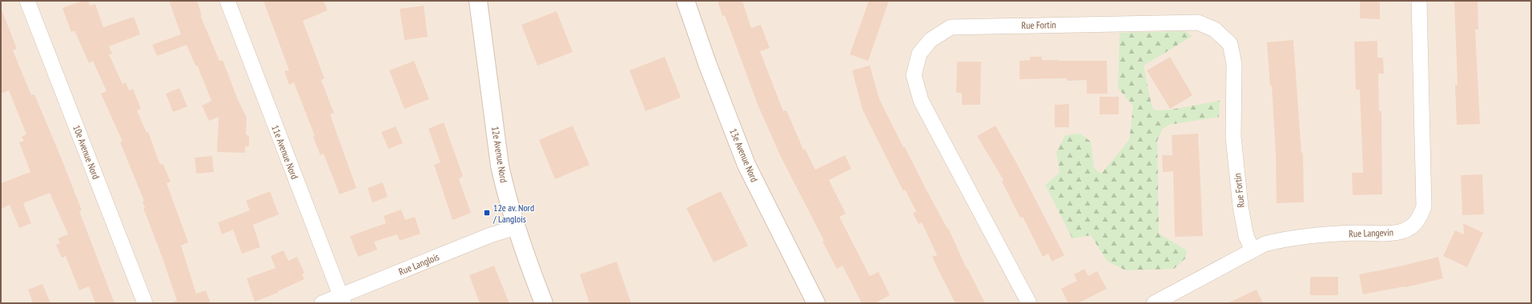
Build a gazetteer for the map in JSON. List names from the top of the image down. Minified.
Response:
{"streets":{"main road":["12e Avenue Nord","13e Avenue Nord"],"street":["Rue Fortin","10e Avenue Nord","11e Avenue Nord","Rue Langevin","Rue Langlois"]},"crossings":[["Rue Fortin","Rue Langevin"],["11e Avenue Nord","Rue Langlois"],["12e Avenue Nord","Rue Langlois"]],"places":{"transit":["12e av. Nord / Langlois"]}}
